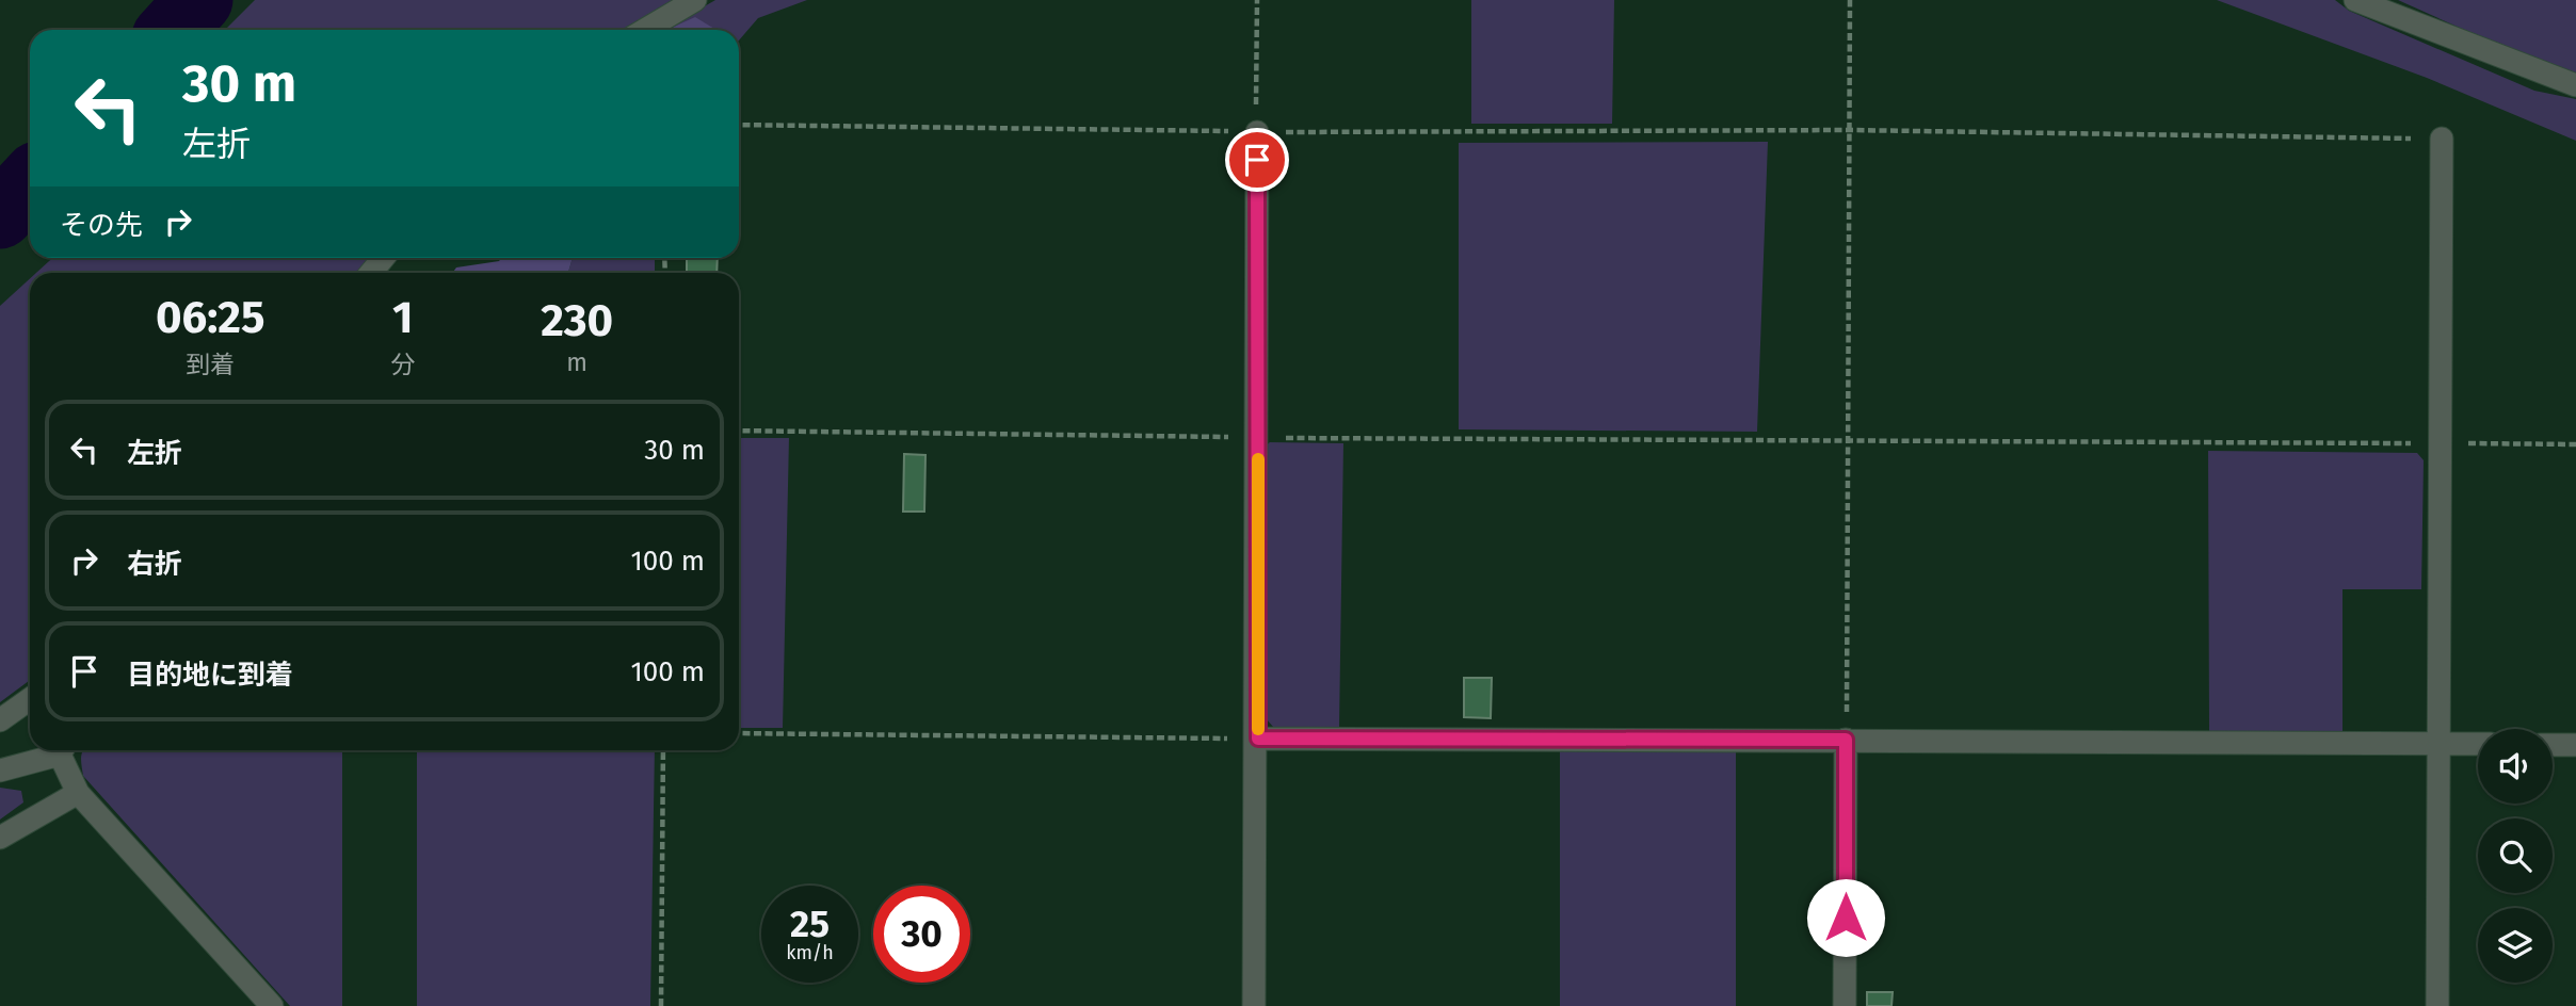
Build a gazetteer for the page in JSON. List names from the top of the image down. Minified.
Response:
{"page":{"turn":["30 m","左折"],"then":"その先","eta":["06:25","到着","1","分","230","m"],"list":[{"name":"左折","value":"30 m"},{"name":"右折","value":"100 m"},{"name":"目的地に到着","value":"100 m"}],"speed":"25 km/h","limit":"30"}}
